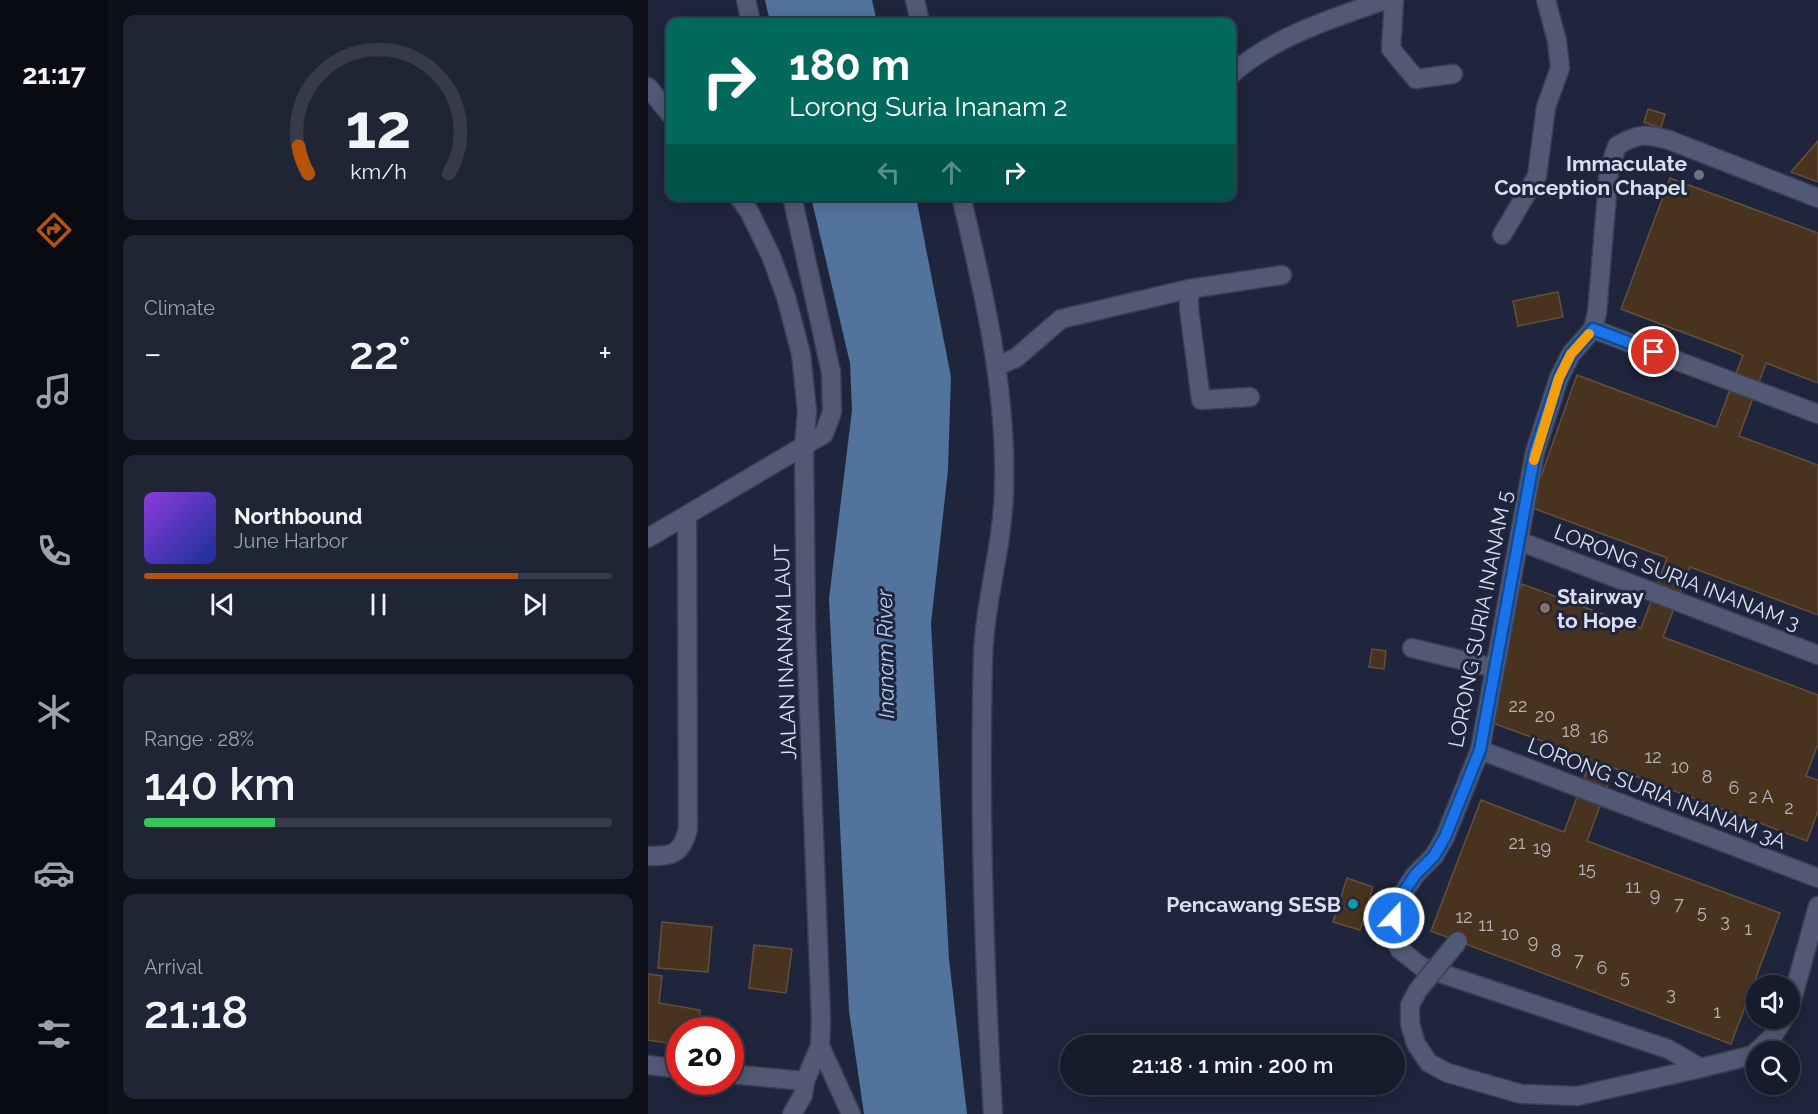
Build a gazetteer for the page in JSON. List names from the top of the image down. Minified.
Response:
{"streets":{"street":["LORONG SURIA INANAM 3","LORONG SURIA INANAM 5","JALAN INANAM LAUT","LORONG SURIA INANAM 3A"]},"crossings":[["LORONG SURIA INANAM 3","LORONG SURIA INANAM 5"],["LORONG SURIA INANAM 5","LORONG SURIA INANAM 3A"]],"water":["Inanam River"],"places":["Immaculate Conception Chapel","Stairway to Hope","Pencawang SESB"],"house_numbers":["22","20","18","16","12","10","8","6","2 A","2","21","19","15","11","9","7","5","12","3","11","1","10","9","8","7","6","5","3","1"],"page":{"tabs":"21:17","turn":["180 m","Lorong Suria Inanam 2"],"tile":["Climate",["Range · 28%","140 km"],["Arrival","21:18"]],"heat":["−","22°","+"],"song":["Northbound","June Harbor"],"limit":"20","trip":"21:18 · 1 min · 200 m","gauge":["12","km/h"]}}
